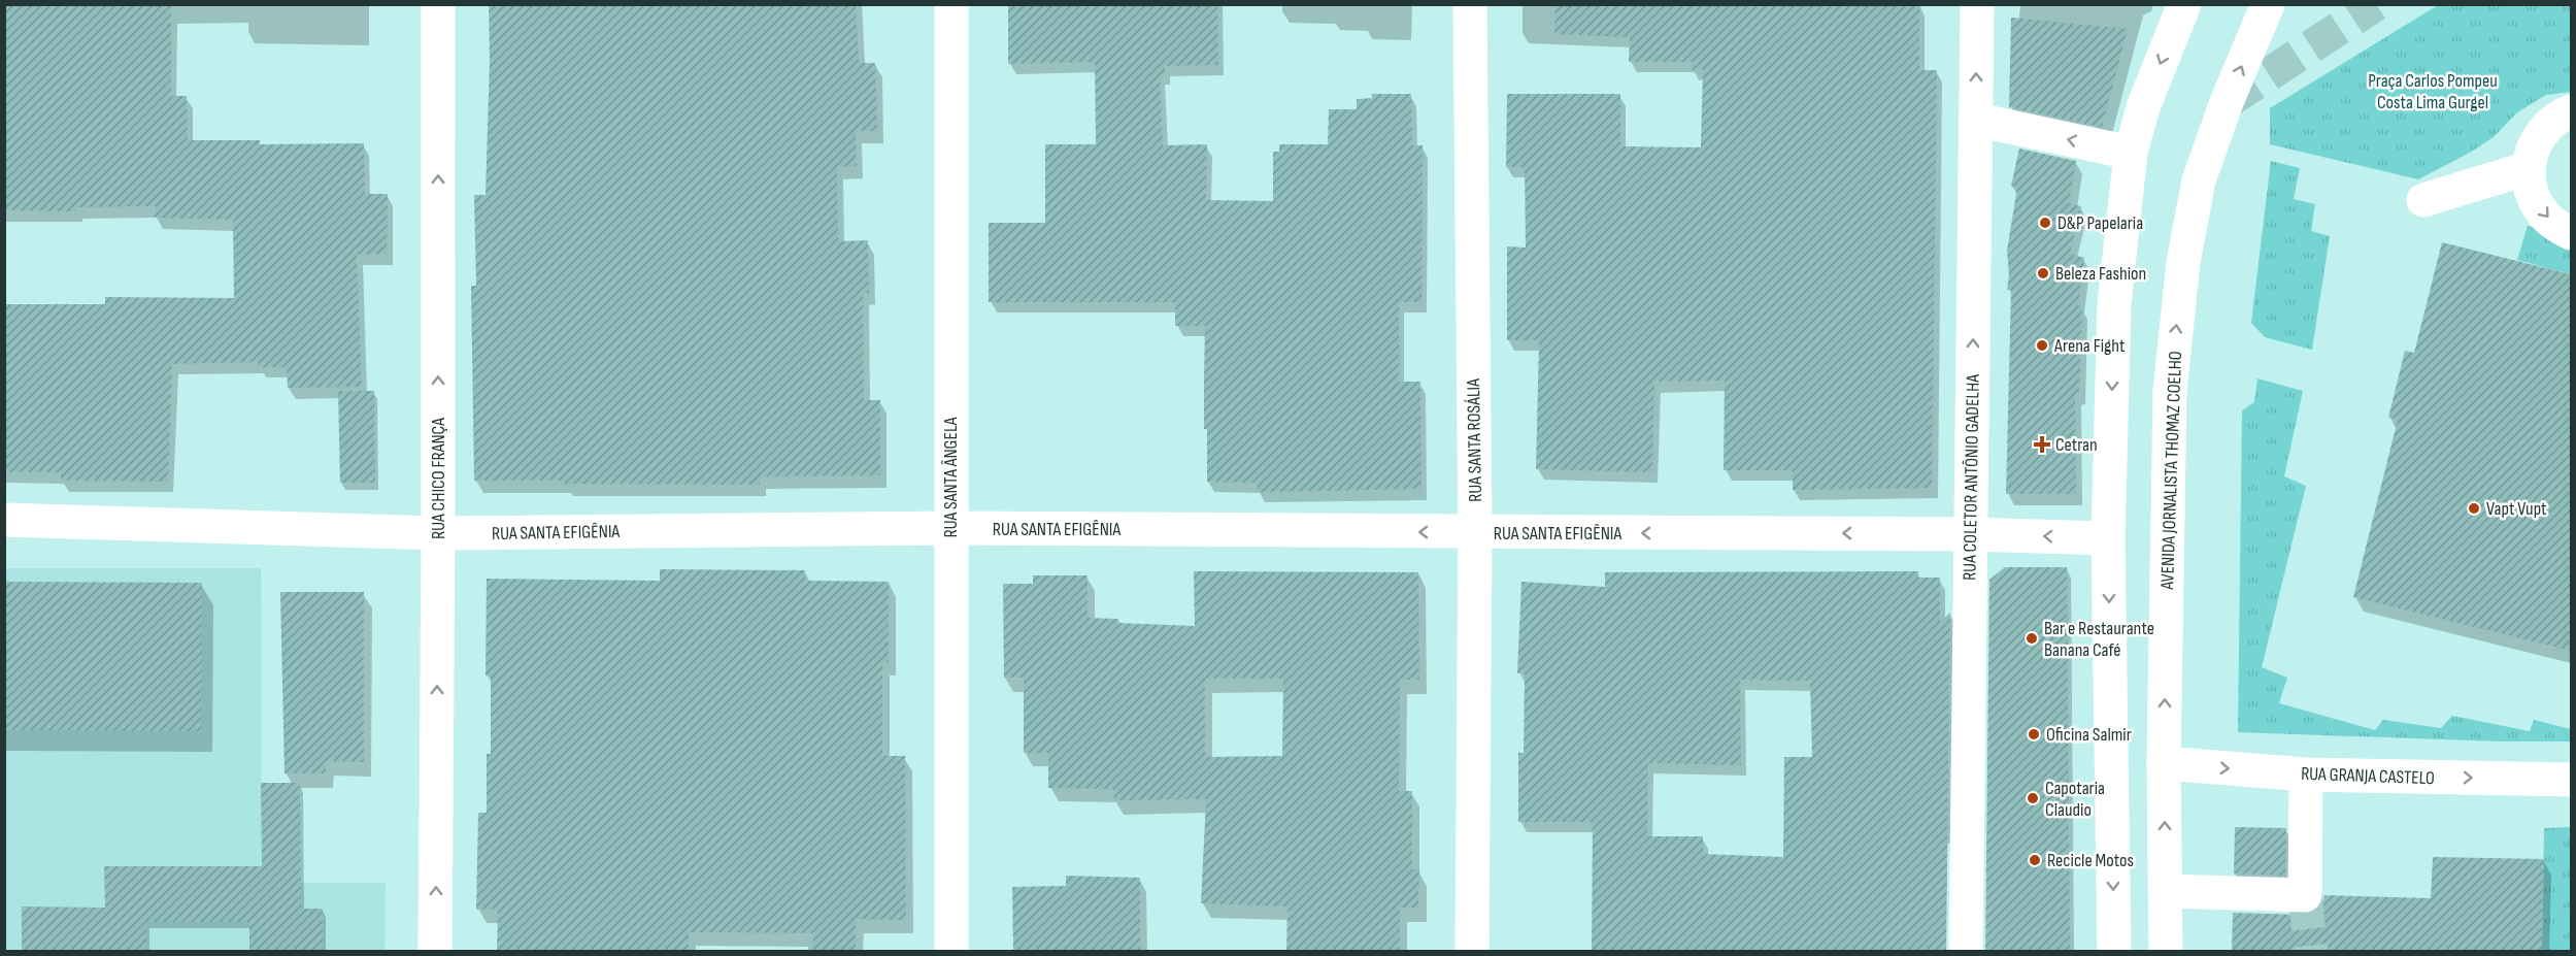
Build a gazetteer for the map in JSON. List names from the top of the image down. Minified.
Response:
{"streets":{"street":["RUA SANTA ROSÁLIA","AVENIDA JORNALISTA THOMAZ COELHO","RUA SANTA ÂNGELA","RUA COLETOR ANTÔNIO GADELHA","RUA CHICO FRANÇA","RUA SANTA EFIGÊNIA","RUA GRANJA CASTELO"]},"crossings":[["RUA SANTA ROSÁLIA","RUA SANTA EFIGÊNIA"],["AVENIDA JORNALISTA THOMAZ COELHO","RUA GRANJA CASTELO"],["RUA SANTA ÂNGELA","RUA SANTA EFIGÊNIA"],["RUA COLETOR ANTÔNIO GADELHA","RUA SANTA EFIGÊNIA"],["RUA CHICO FRANÇA","RUA SANTA EFIGÊNIA"]],"one_way":["RUA CHICO FRANÇA","RUA SANTA EFIGÊNIA","RUA GRANJA CASTELO"],"parks":["Praça Carlos Pompeu Costa Lima Gurgel"],"places":{"other":["D&P Papelaria","Beleza Fashion","Arena Fight","Vapt Vupt","Bar e Restaurante Banana Café","Oficina Salmir","Capotaria Claudio","Recicle Motos"],"health":["Cetran"]}}
